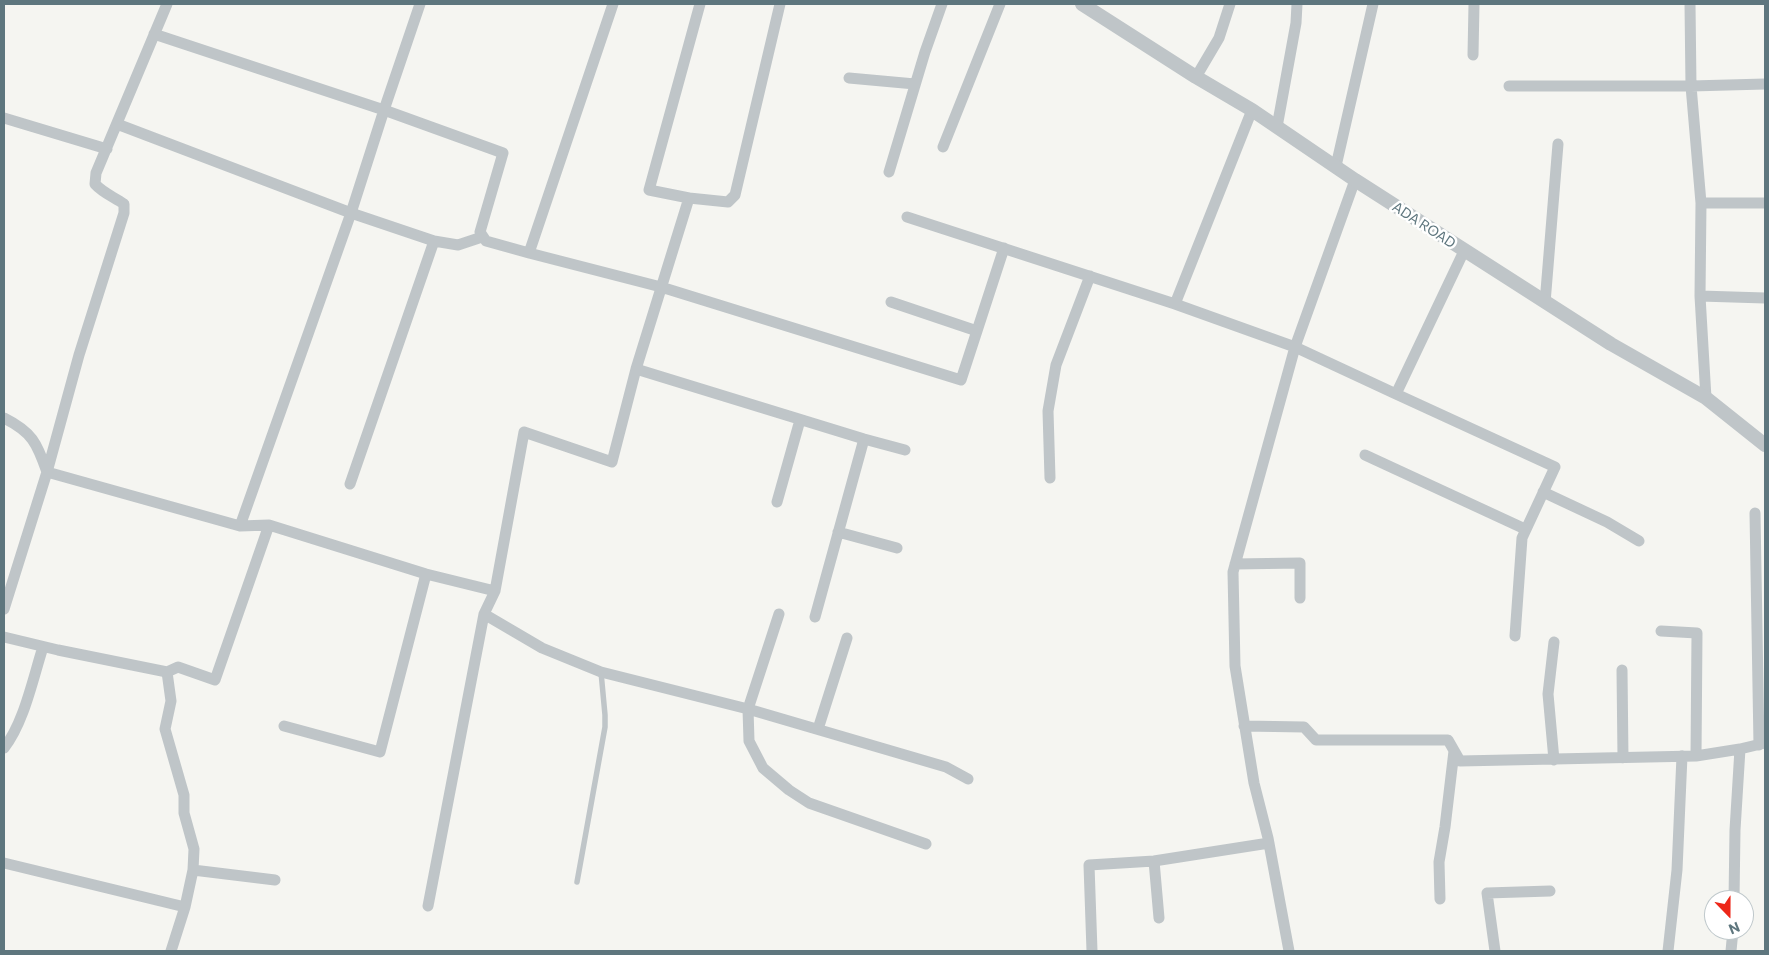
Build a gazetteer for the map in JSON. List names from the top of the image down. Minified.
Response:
{"streets":{"street":["ADA ROAD"]},"north":"bottom"}
